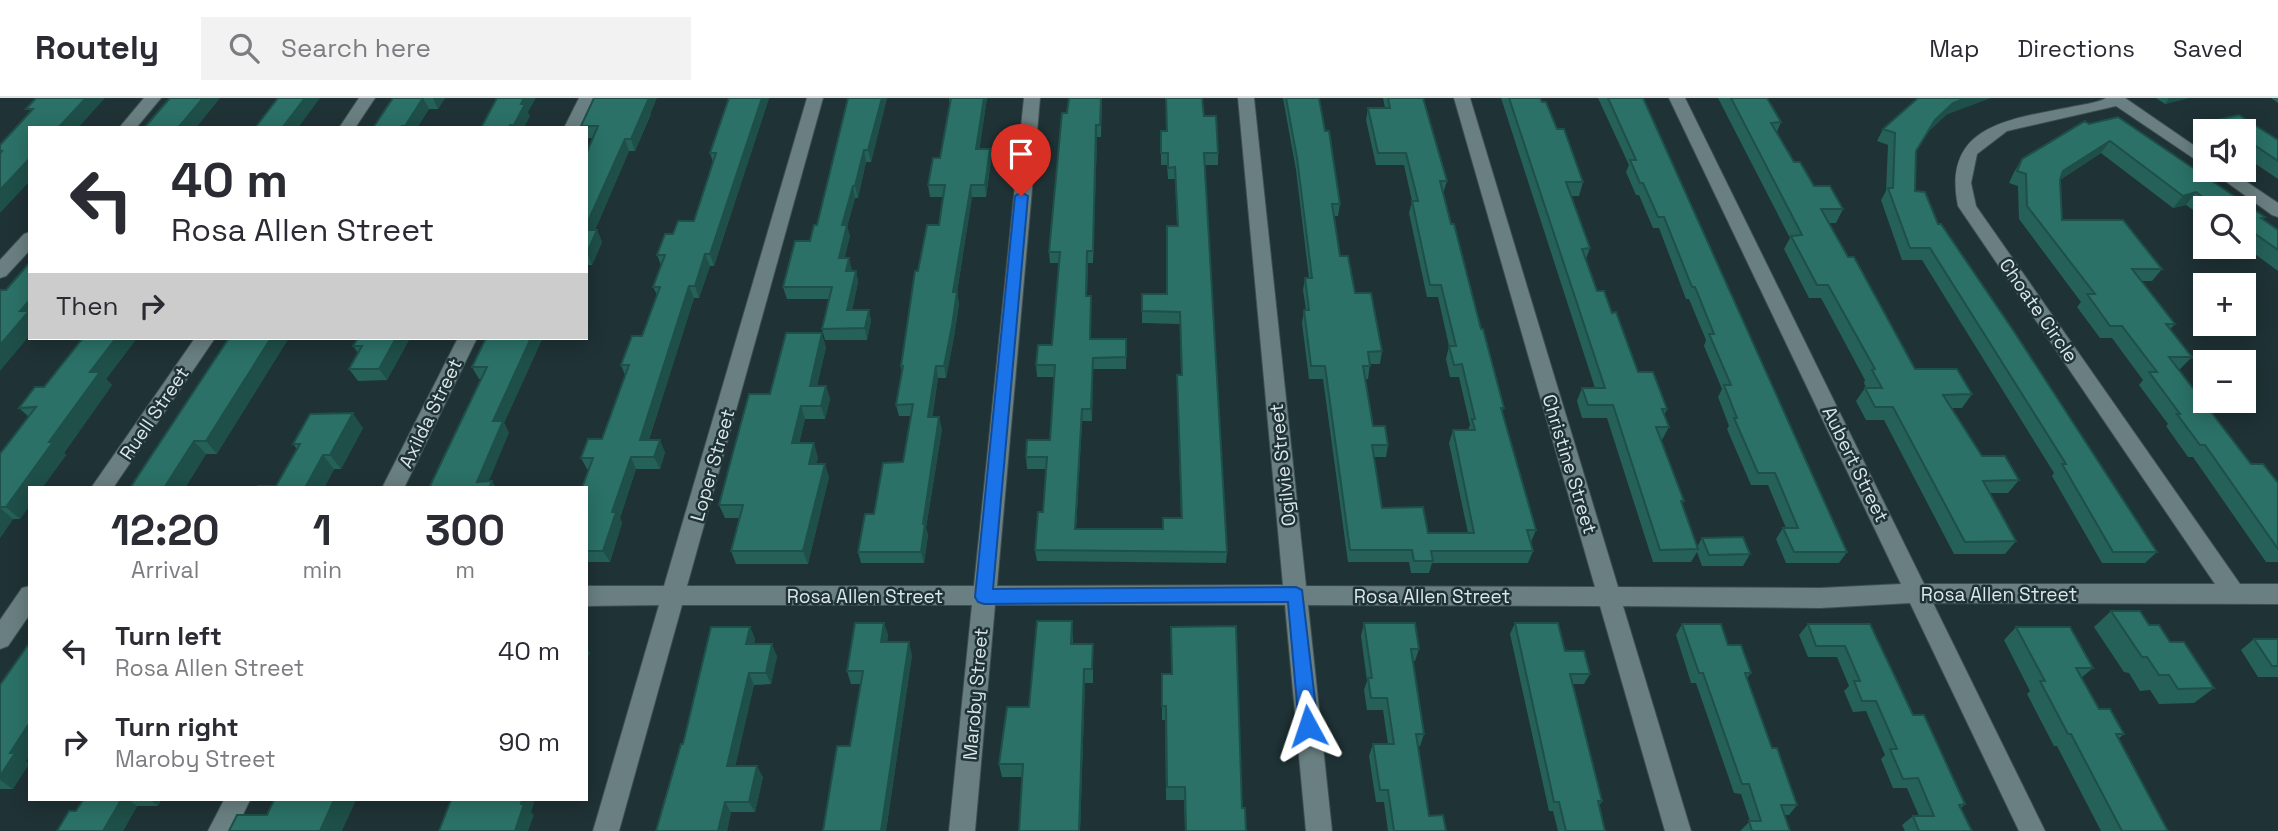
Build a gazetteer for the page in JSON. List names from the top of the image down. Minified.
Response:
{"streets":{"street":["Choate Circle","Ruell Street","Axilda Street","Christine Street","Aubert Street","Loper Street","Ogilvie Street","Rosa Allen Street","Maroby Street"]},"crossings":[["Choate Circle","Rosa Allen Street"],["Christine Street","Rosa Allen Street"],["Aubert Street","Rosa Allen Street"],["Loper Street","Rosa Allen Street"],["Ogilvie Street","Rosa Allen Street"],["Rosa Allen Street","Maroby Street"]],"page":{"header":"Routely","search":"Search here","nav":["Map","Directions","Saved"],"map_buttons":["+","−"],"turn":["40 m","Rosa Allen Street"],"then":"Then","eta":["12:20","Arrival","1","min","300","m"],"list":[{"name":"Turn left","note":"Rosa Allen Street","value":"40 m"},{"name":"Turn right","note":"Maroby Street","value":"90 m"}]}}
